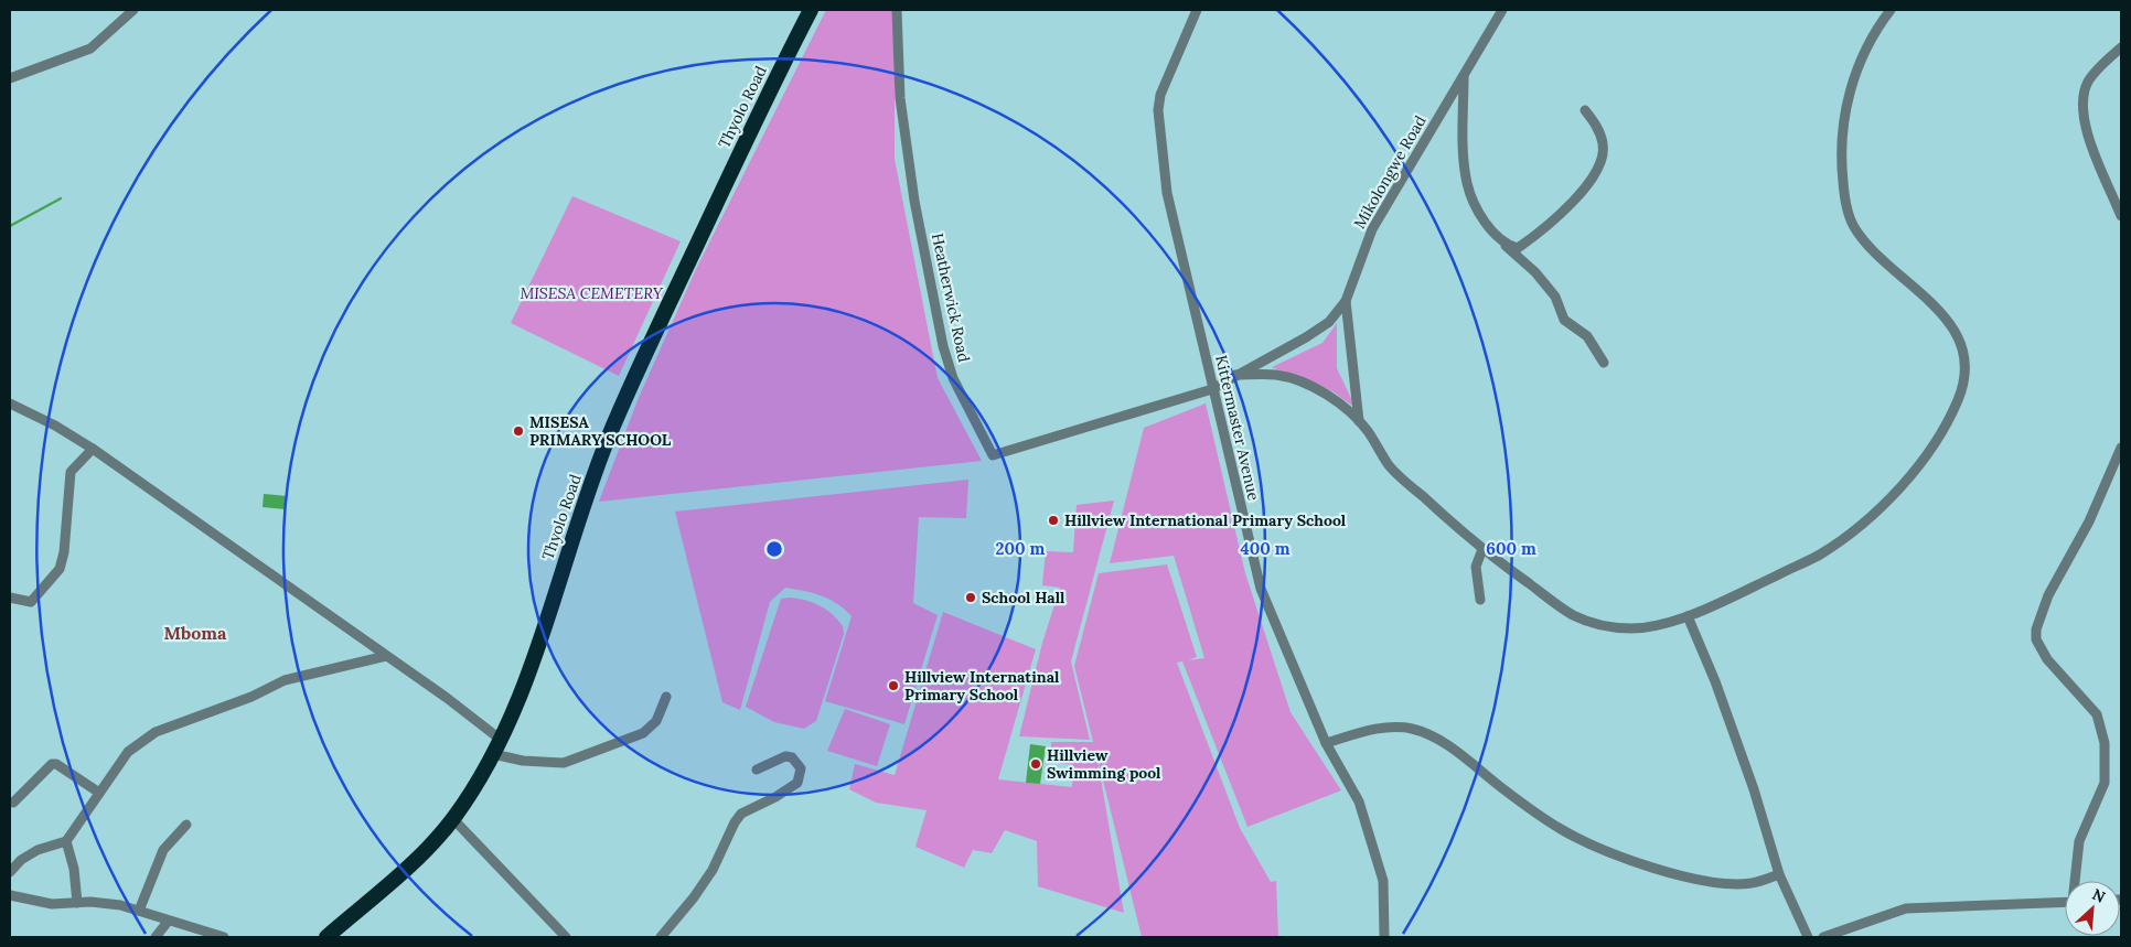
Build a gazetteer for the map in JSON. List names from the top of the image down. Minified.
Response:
{"streets":{"highway":["Thyolo Road"],"street":["Mikolongwe Road","Heatherwick Road","Kittermaster Avenue"]},"crossings":[["Mikolongwe Road","Heatherwick Road"],["Mikolongwe Road","Kittermaster Avenue"],["Heatherwick Road","Kittermaster Avenue"]],"districts":["Mboma"],"parks":["MISESA CEMETERY"],"places":["MISESA PRIMARY SCHOOL","Hillview International Primary School","School Hall","Hillview Internatinal Primary School","Hillview Swimming pool"],"north":"top right","rings":["200 m","400 m","600 m"]}
